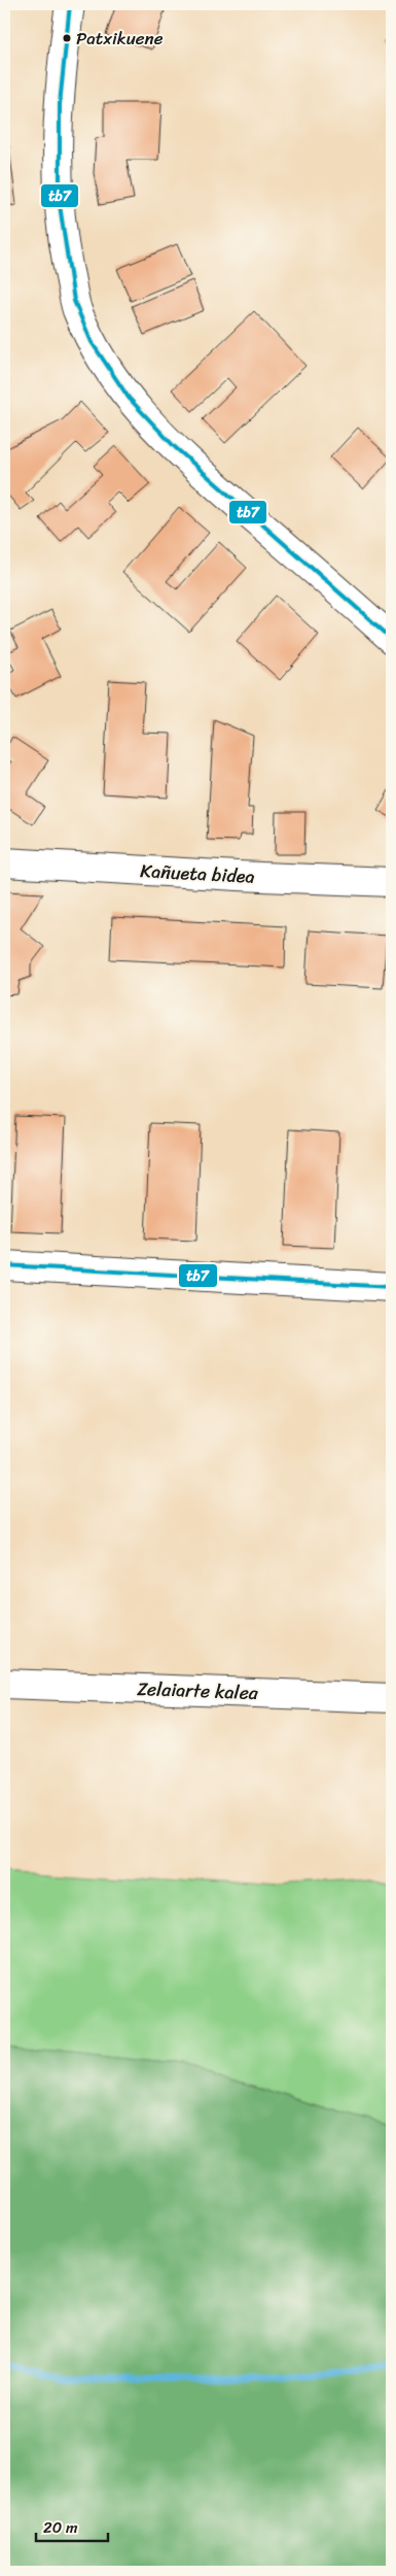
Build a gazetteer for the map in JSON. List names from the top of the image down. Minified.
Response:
{"streets":{"street":["Kañueta bidea","Zelaiarte kalea"]},"places":["Patxikuene"],"lines":["transit line tb7"],"scale_bar":"20 m"}
